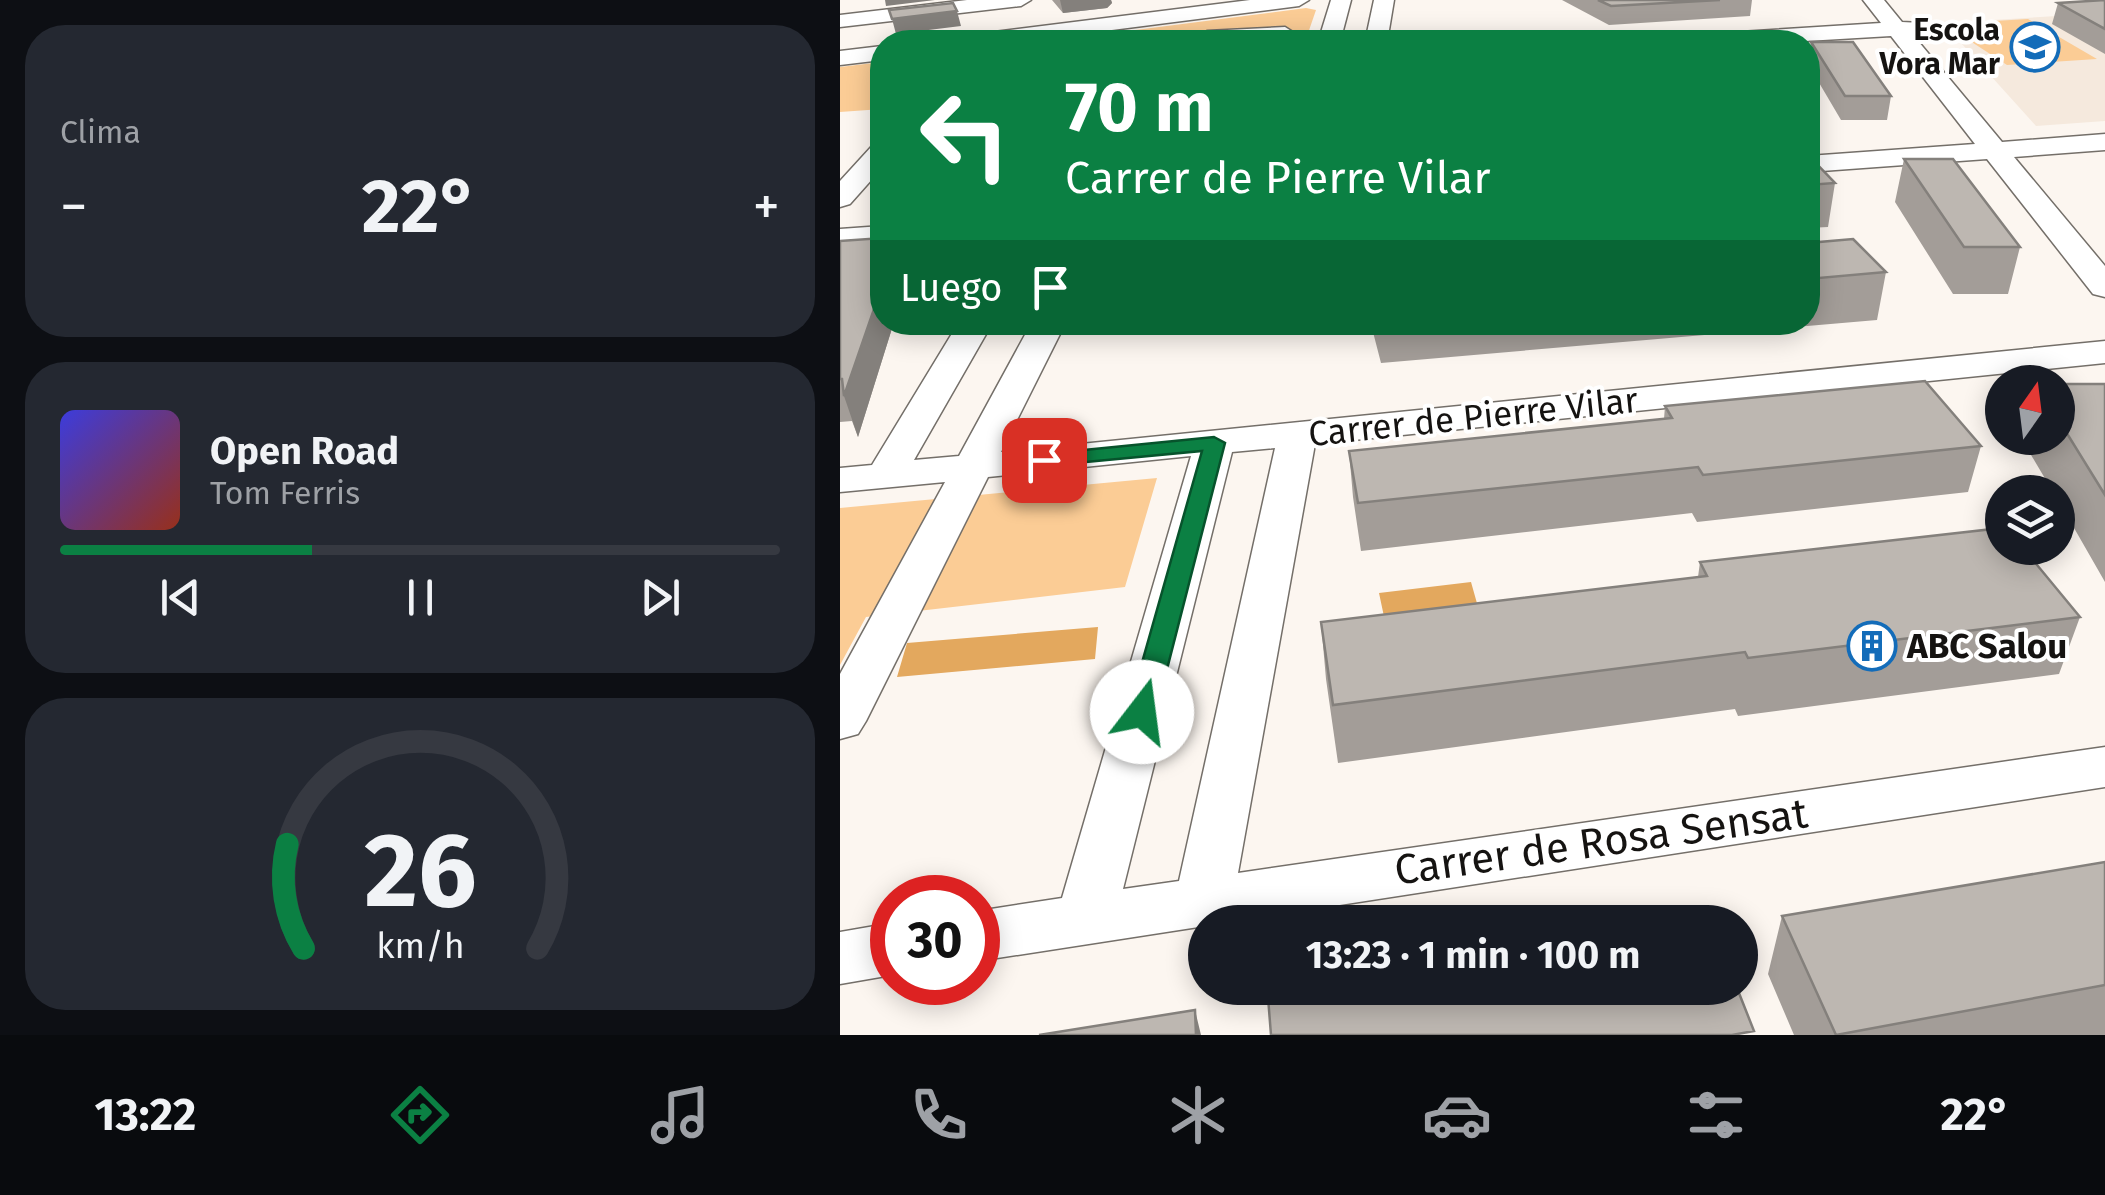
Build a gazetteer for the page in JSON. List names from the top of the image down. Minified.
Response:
{"streets":{"street":["Carrer de Pierre Vilar","Carrer de Rosa Sensat"]},"places":{"school or university":["Escola Vora Mar"],"building":["ABC Salou"]},"north":"top","page":{"tile":"Clima","turn":["70 m","Carrer de Pierre Vilar"],"heat":["−","22°","+"],"then":"Luego","song":["Open Road","Tom Ferris"],"limit":"30","trip":"13:23 · 1 min · 100 m","tabs":["13:22","22°"],"gauge":["26","km/h"]}}
